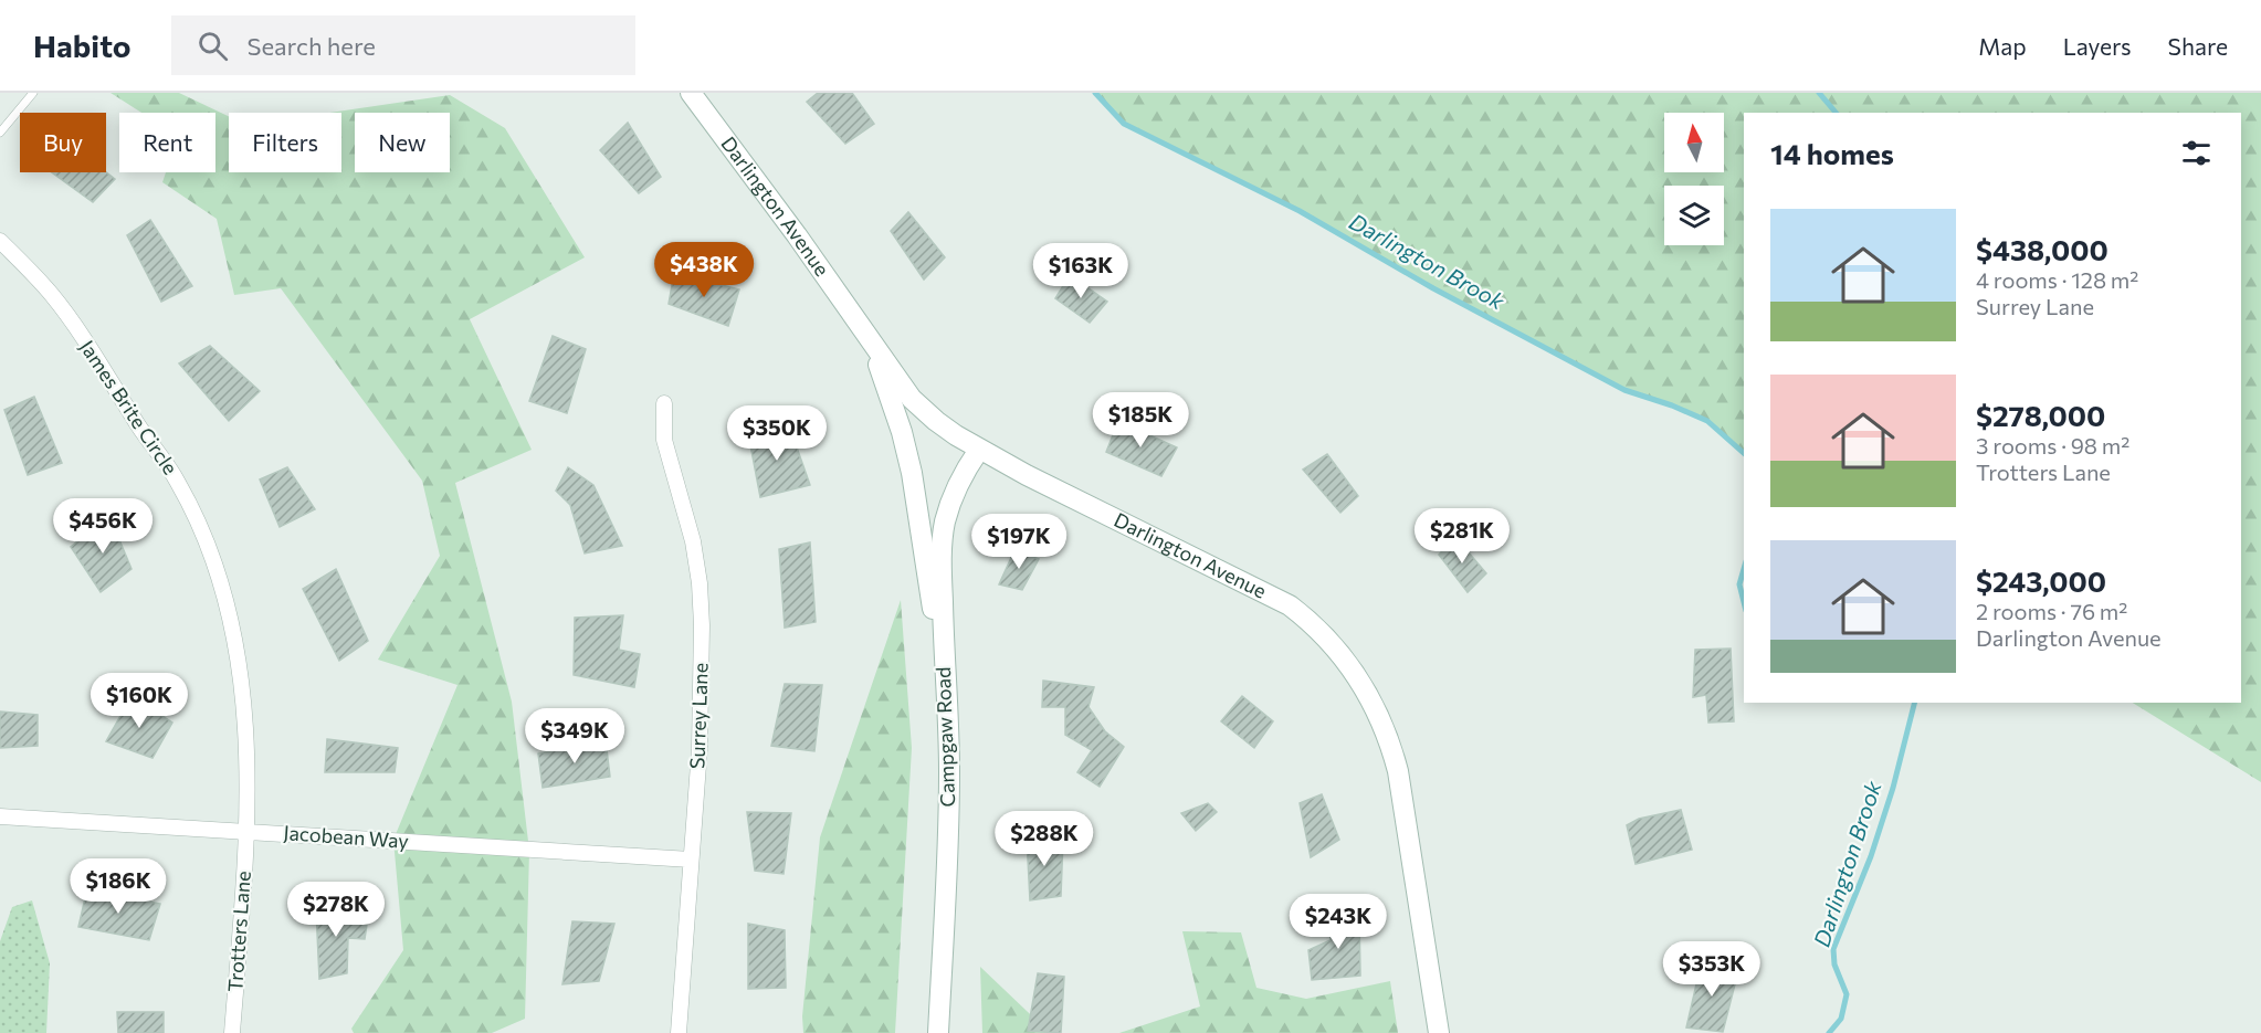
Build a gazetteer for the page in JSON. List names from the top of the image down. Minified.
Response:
{"streets":{"main road":["Darlington Avenue","Campgaw Road"],"street":["James Brite Circle","Surrey Lane","Jacobean Way","Trotters Lane"]},"crossings":[["Darlington Avenue","Campgaw Road"],["James Brite Circle","Jacobean Way"],["James Brite Circle","Trotters Lane"],["Surrey Lane","Jacobean Way"],["Jacobean Way","Trotters Lane"]],"water":["Darlington Brook"],"north":"top","page":{"header":"Habito","search":"Search here","nav":["Map","Layers","Share"],"chip":["Buy","Rent","Filters","New"],"heading":"14 homes","list":[{"name":"$438,000","note":"4 rooms · 128 m² · Surrey Lane"},{"name":"$278,000","note":"3 rooms · 98 m² · Trotters Lane"},{"name":"$243,000","note":"2 rooms · 76 m² · Darlington Avenue"}],"price":["$438K","$163K","$185K","$350K","$456K","$281K","$197K","$160K","$349K","$288K","$186K","$278K","$243K","$353K"]}}
